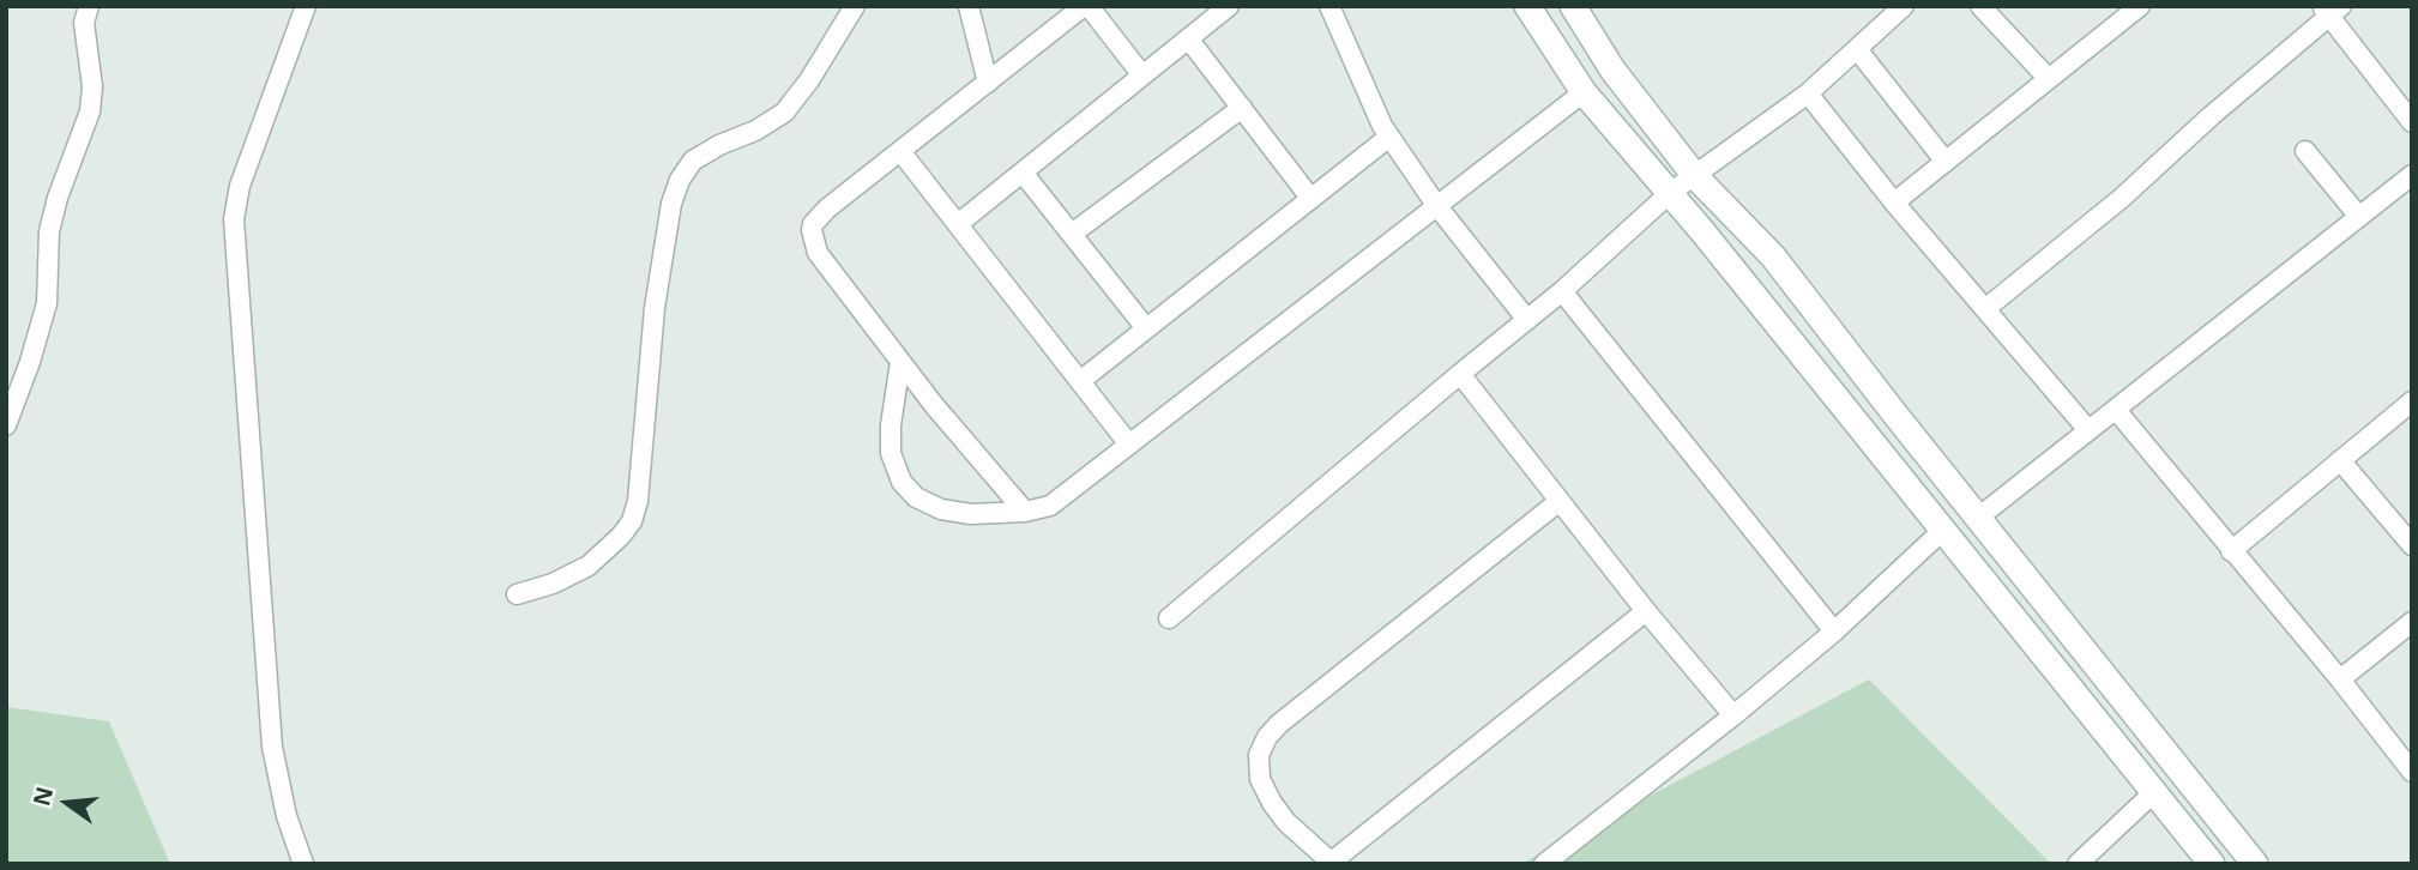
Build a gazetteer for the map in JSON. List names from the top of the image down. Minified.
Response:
{"north":"left"}
